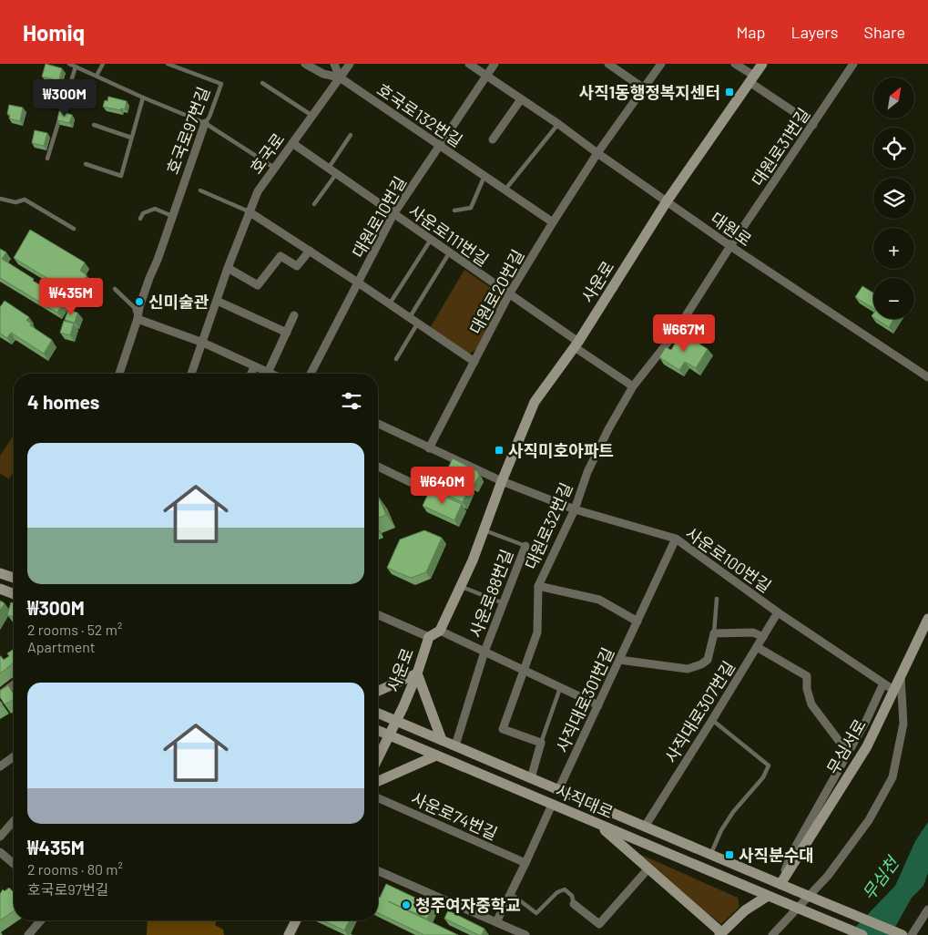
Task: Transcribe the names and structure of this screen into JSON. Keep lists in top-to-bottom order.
{
  "streets": {
    "street": [
      "호국로132번길",
      "호국로97번길",
      "대원로31번길",
      "호국로",
      "대원로10번길",
      "대원로",
      "사운로111번길",
      "사운로",
      "대원로20번길",
      "대원로32번길",
      "사운로100번길",
      "사운로88번길",
      "사직대로301번길",
      "사직대로307번길",
      "무심서로",
      "사직대로",
      "사운로74번길"
    ]
  },
  "crossings": [
    ["호국로132번길", "호국로"],
    ["호국로132번길", "대원로10번길"],
    ["호국로132번길", "대원로20번길"],
    ["대원로31번길", "대원로"],
    ["대원로31번길", "대원로32번길"],
    ["호국로", "사운로111번길"],
    ["대원로10번길", "대원로"],
    ["대원로10번길", "사운로111번길"],
    ["대원로", "사운로"],
    ["대원로", "대원로20번길"],
    ["대원로", "대원로32번길"],
    ["사운로111번길", "사운로"],
    ["사운로111번길", "대원로20번길"],
    ["사운로111번길", "대원로32번길"],
    ["사운로", "사운로100번길"],
    ["사운로", "사운로88번길"],
    ["사운로", "사직대로"],
    ["대원로20번길", "사운로100번길"],
    ["대원로32번길", "사운로100번길"],
    ["대원로32번길", "사운로88번길"],
    ["대원로32번길", "사직대로301번길"],
    ["사운로100번길", "사직대로301번길"],
    ["사운로100번길", "사직대로307번길"],
    ["사운로100번길", "무심서로"],
    ["사운로88번길", "사직대로301번길"],
    ["사직대로301번길", "사직대로"],
    ["사직대로307번길", "무심서로"],
    ["사직대로307번길", "사직대로"],
    ["무심서로", "사직대로"]
  ],
  "water": ["무심천"],
  "places": {
    "transit": ["사직1동행정복지센터", "사직미호아파트", "사직분수대"],
    "other": ["신미술관", "청주여자중학교"]
  },
  "north": "top right",
  "page": {
    "header": "Homiq",
    "nav": ["Map", "Layers", "Share"],
    "map_buttons": ["+", "−"],
    "price": [
      "₩300M",
      "₩435M",
      "₩667M",
      "₩640M"
    ],
    "heading": "4 homes",
    "list": [
      {
        "name": "₩300M",
        "note": "2 rooms · 52 m² · Apartment"
      },
      {
        "name": "₩435M",
        "note": "2 rooms · 80 m² · 호국로97번길"
      }
    ]
  }
}
